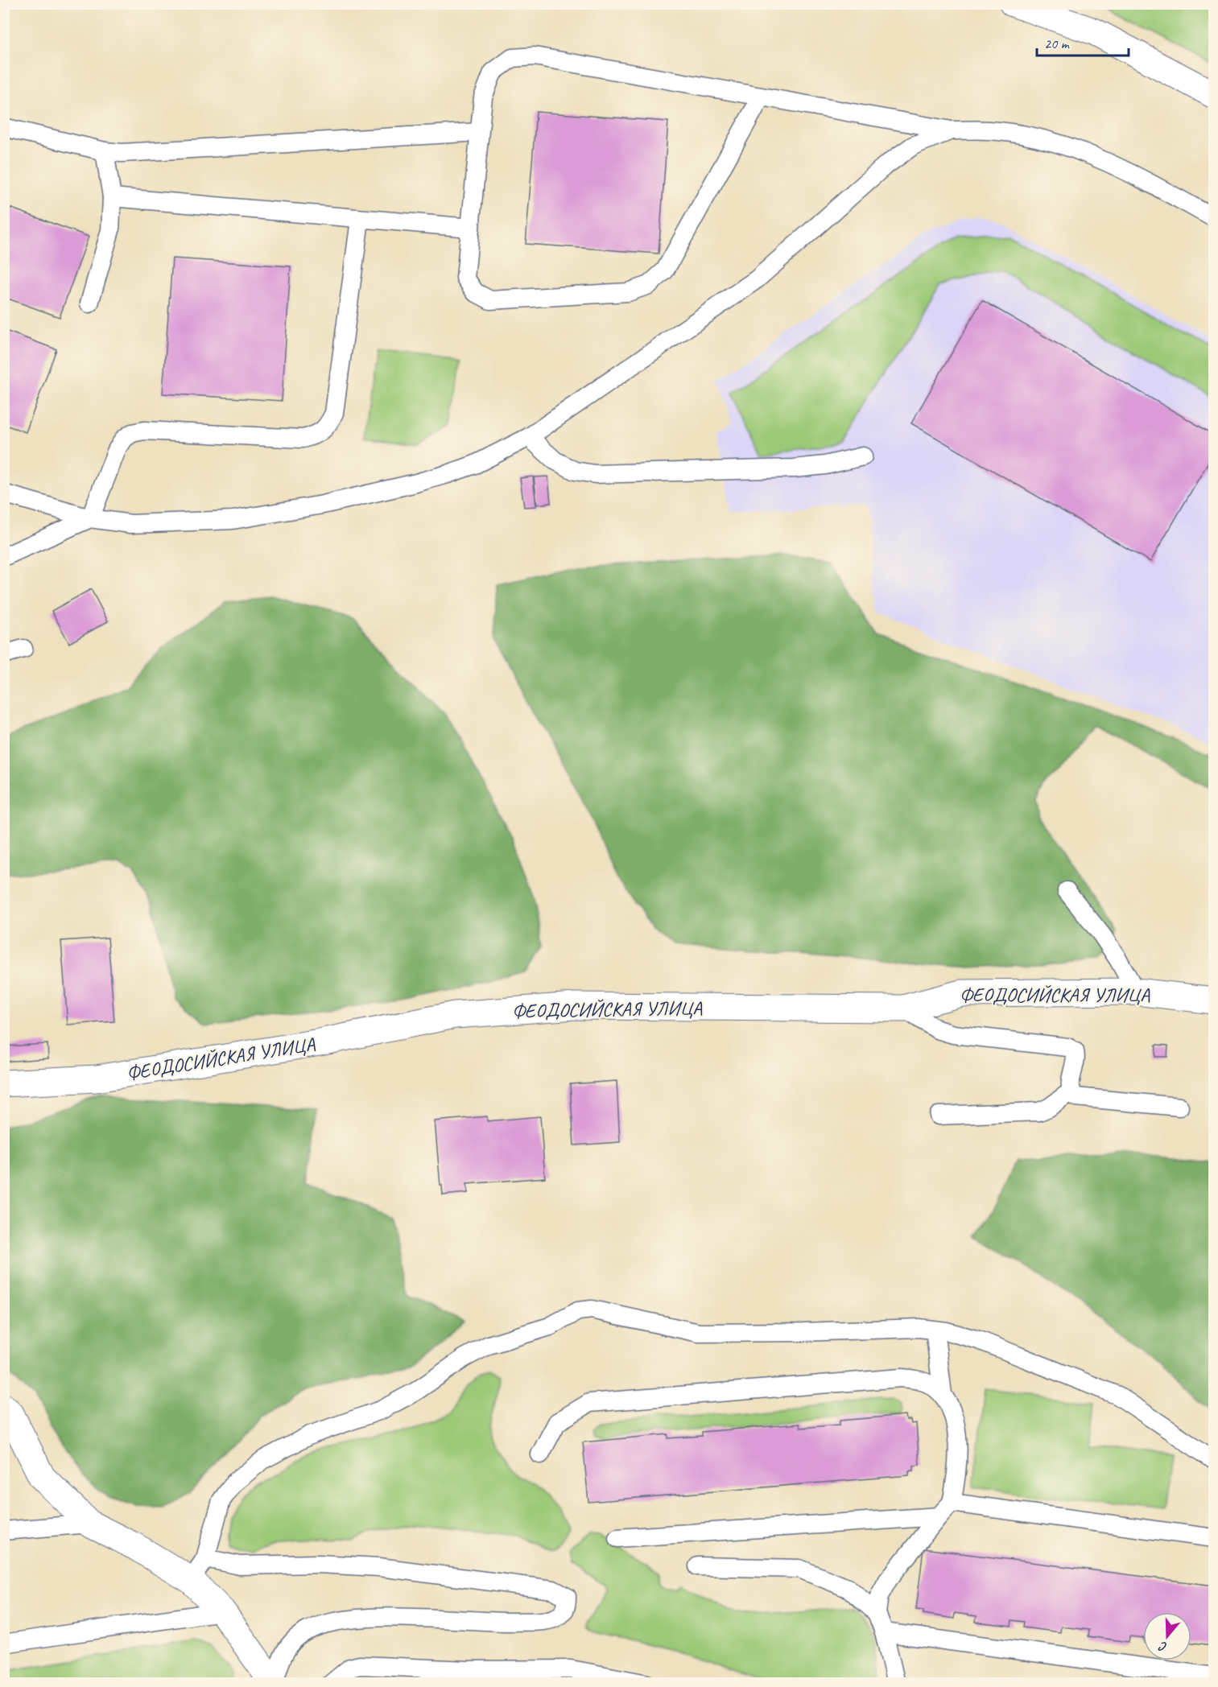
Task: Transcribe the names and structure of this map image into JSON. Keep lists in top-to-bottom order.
{
  "streets": {
    "street": ["ФЕОДОСИЙСКАЯ УЛИЦА"]
  },
  "scale_bar": "20 m",
  "north": "bottom"
}
